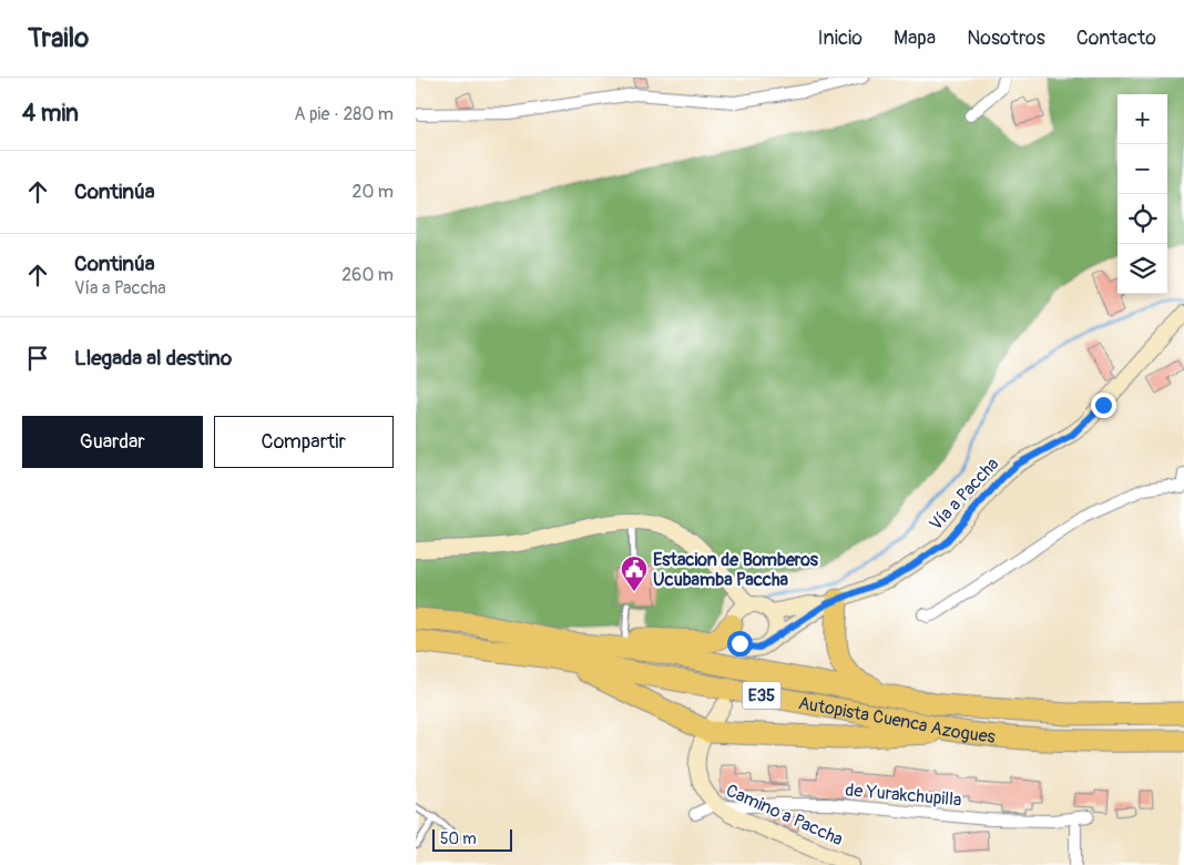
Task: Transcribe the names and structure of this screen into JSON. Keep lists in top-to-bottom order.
{
  "streets": {
    "highway": ["E35", "Autopista Cuenca Azogues"],
    "main road": ["Vía a Paccha", "Camino a Paccha"],
    "street": ["de Yurakchupilla"]
  },
  "crossings": [
    ["de Yurakchupilla", "Camino a Paccha"]
  ],
  "places": {
    "public building": ["Estacion de Bomberos Ucubamba Paccha"]
  },
  "scale_bar": "50 m",
  "page": {
    "header": "Trailo",
    "nav": [
      "Inicio",
      "Mapa",
      "Nosotros",
      "Contacto"
    ],
    "heading": ["4 min", "A pie · 280 m"],
    "map_buttons": ["+", "−"],
    "list": [
      ["Continúa", "20 m"],
      ["Continúa", "Vía a Paccha", "260 m"],
      "Llegada al destino"
    ],
    "buttons": ["Guardar", "Compartir"],
    "scale": "50 m"
  }
}
